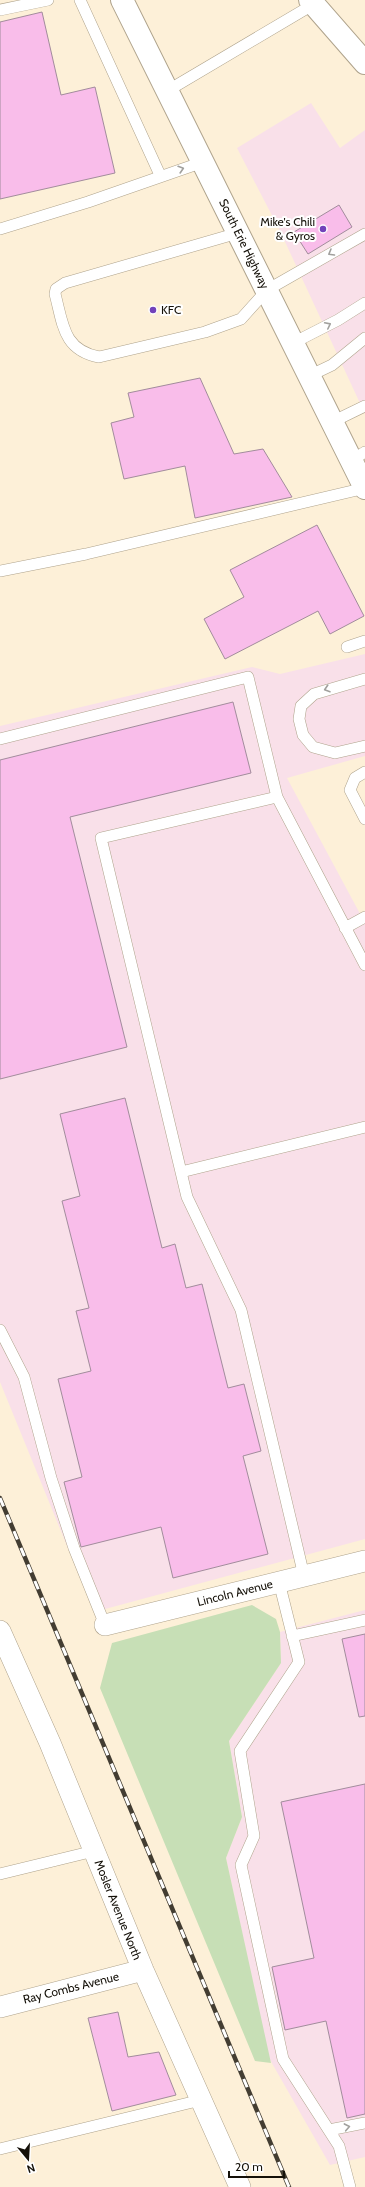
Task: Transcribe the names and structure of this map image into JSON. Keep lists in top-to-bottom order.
{
  "streets": {
    "main road": ["South Erie Highway"],
    "street": ["Lincoln Avenue", "Mosler Avenue North", "Ray Combs Avenue"]
  },
  "crossings": [
    ["Mosler Avenue North", "Ray Combs Avenue"]
  ],
  "places": ["Mike's Chili & Gyros", "KFC"],
  "scale_bar": "20 m",
  "north": "bottom"
}
